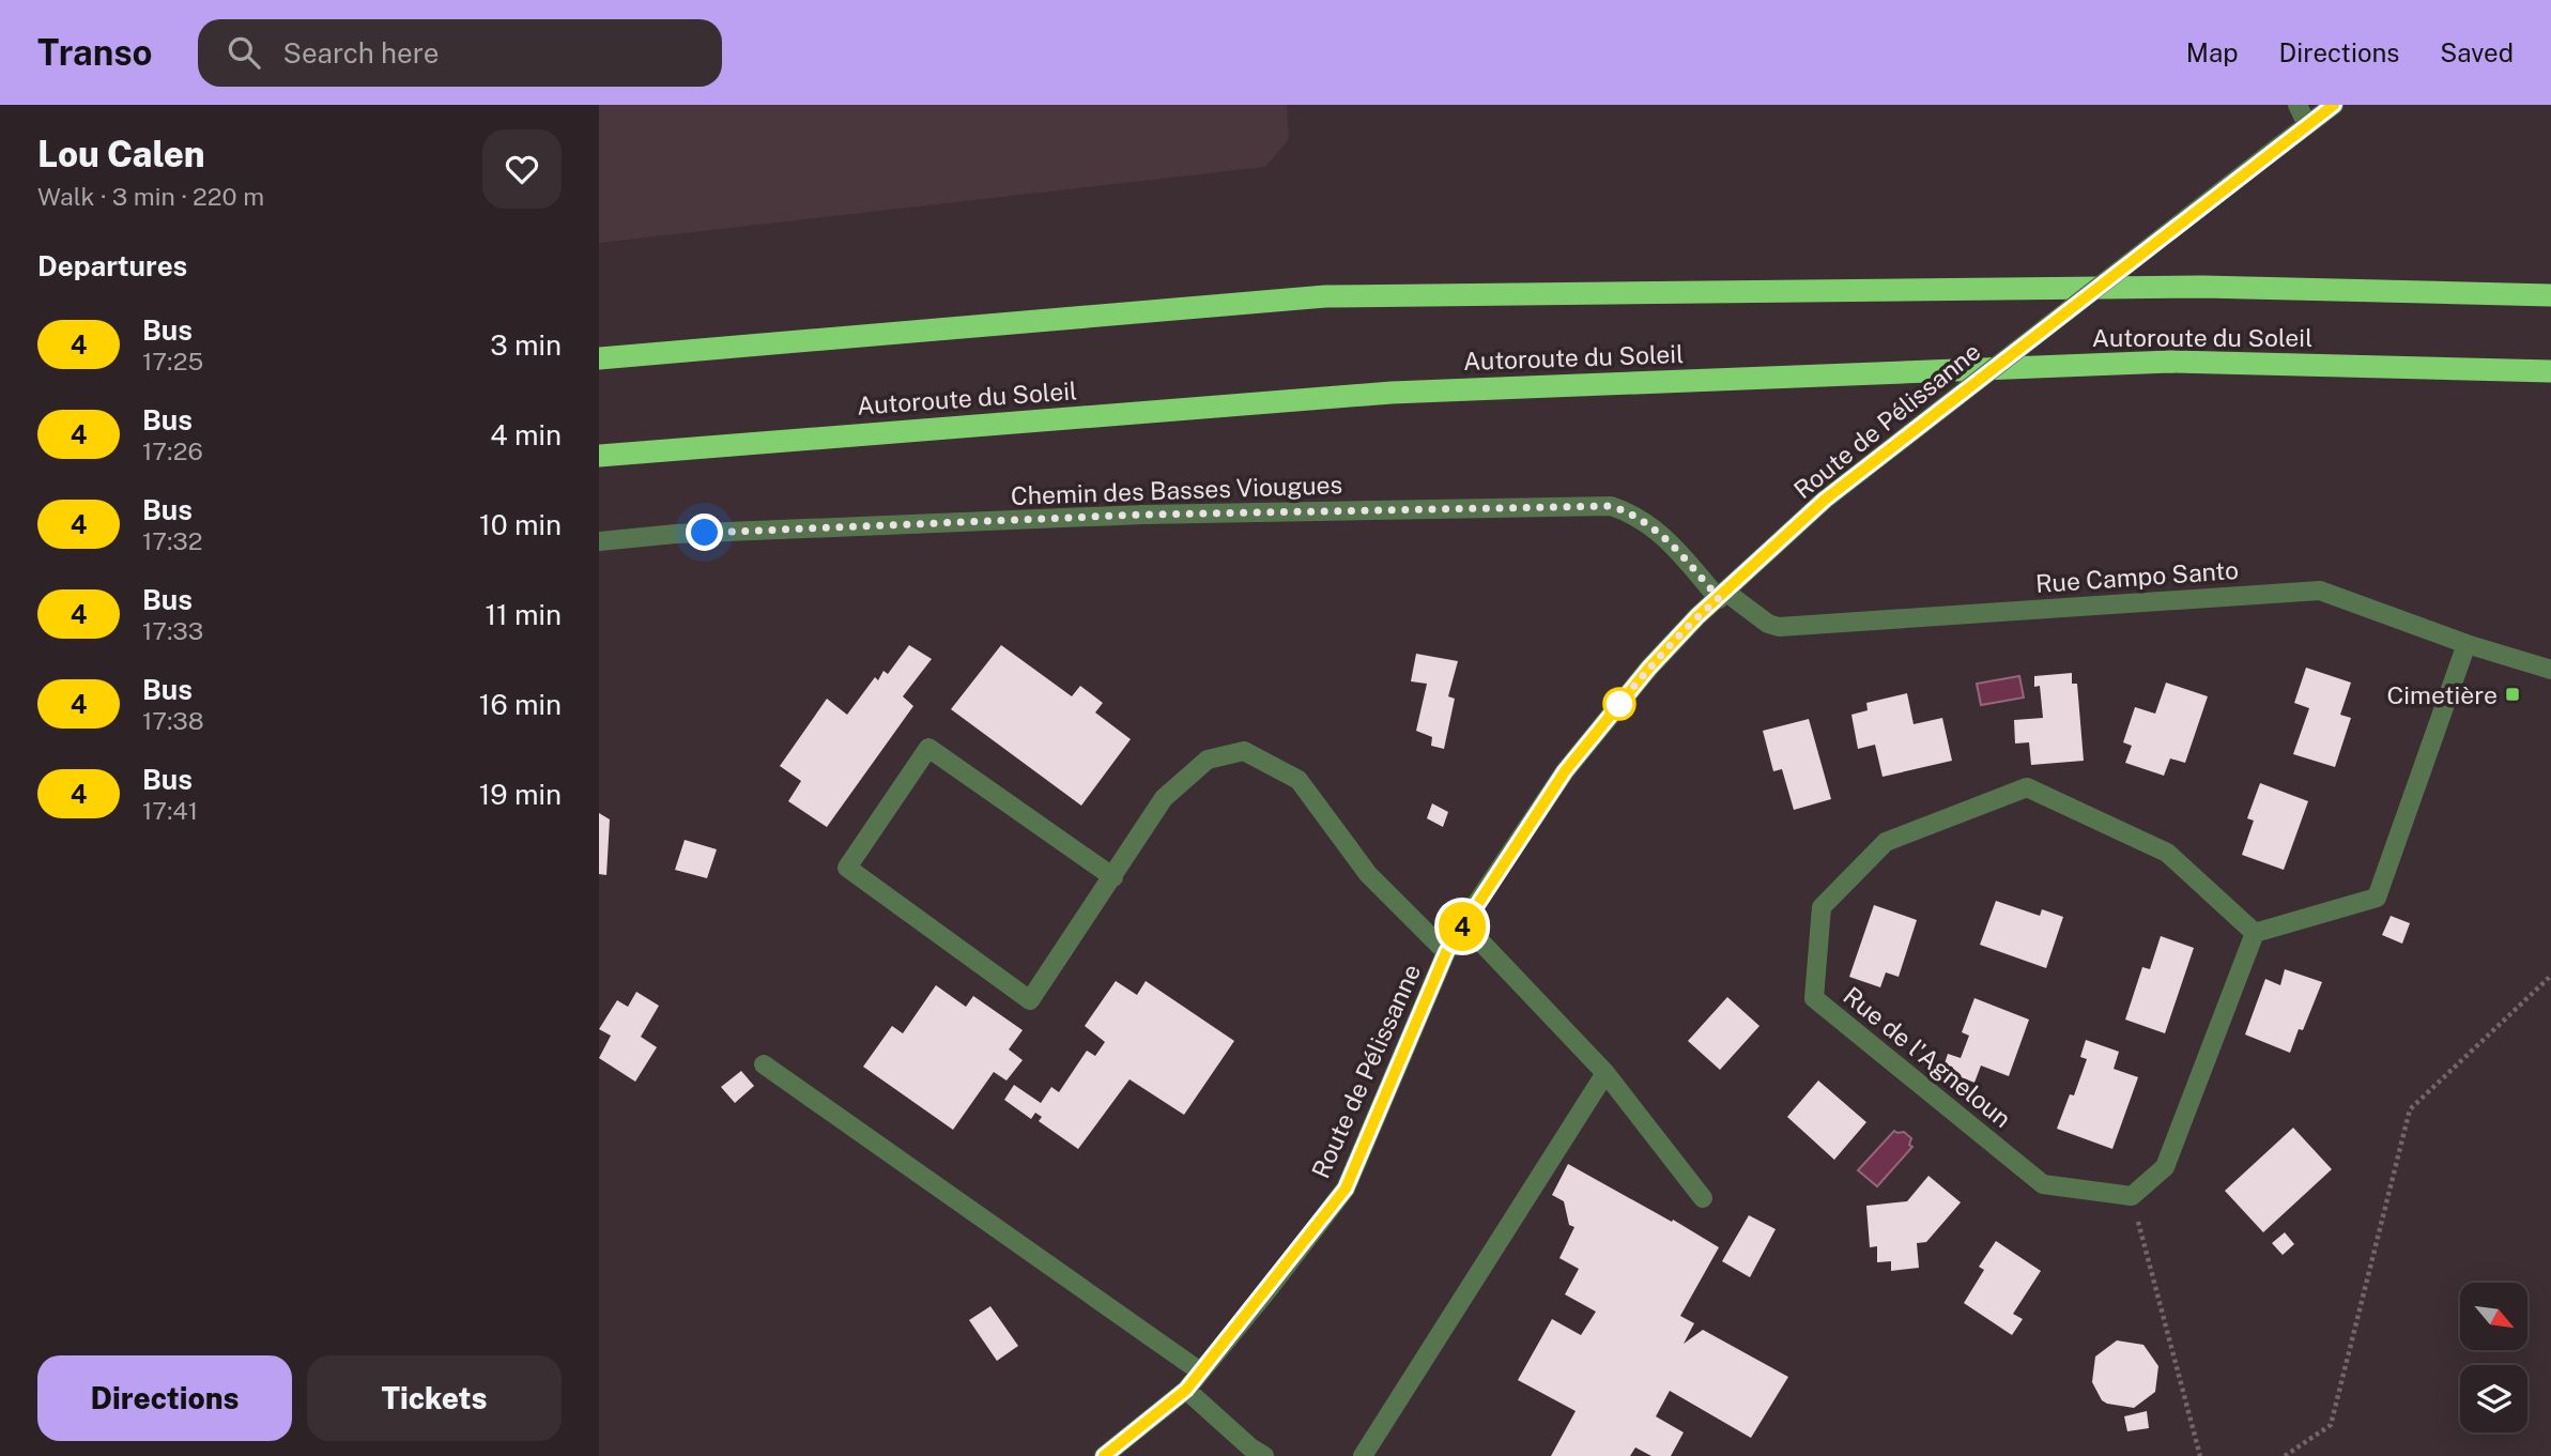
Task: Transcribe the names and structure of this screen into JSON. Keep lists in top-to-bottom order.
{
  "streets": {
    "highway": ["Autoroute du Soleil"],
    "street": [
      "Route de Pélissanne",
      "Chemin des Basses Viougues",
      "Rue Campo Santo",
      "Rue de l'Agneloun"
    ]
  },
  "crossings": [
    ["Route de Pélissanne", "Chemin des Basses Viougues"],
    ["Route de Pélissanne", "Rue Campo Santo"],
    ["Chemin des Basses Viougues", "Rue Campo Santo"]
  ],
  "places": {
    "transit": ["Cimetière"]
  },
  "lines": ["bus line 4"],
  "north": "bottom right",
  "page": {
    "header": "Transo",
    "search": "Search here",
    "nav": ["Map", "Directions", "Saved"],
    "heading": [
      ["Lou Calen", "Walk · 3 min · 220 m"],
      "Departures"
    ],
    "on_map": "4",
    "list": [
      {
        "mark": "4",
        "name": "Bus",
        "note": "17:25",
        "value": "3 min"
      },
      {
        "mark": "4",
        "name": "Bus",
        "note": "17:26",
        "value": "4 min"
      },
      {
        "mark": "4",
        "name": "Bus",
        "note": "17:32",
        "value": "10 min"
      },
      {
        "mark": "4",
        "name": "Bus",
        "note": "17:33",
        "value": "11 min"
      },
      {
        "mark": "4",
        "name": "Bus",
        "note": "17:38",
        "value": "16 min"
      },
      {
        "mark": "4",
        "name": "Bus",
        "note": "17:41",
        "value": "19 min"
      }
    ],
    "buttons": ["Directions", "Tickets"]
  }
}
